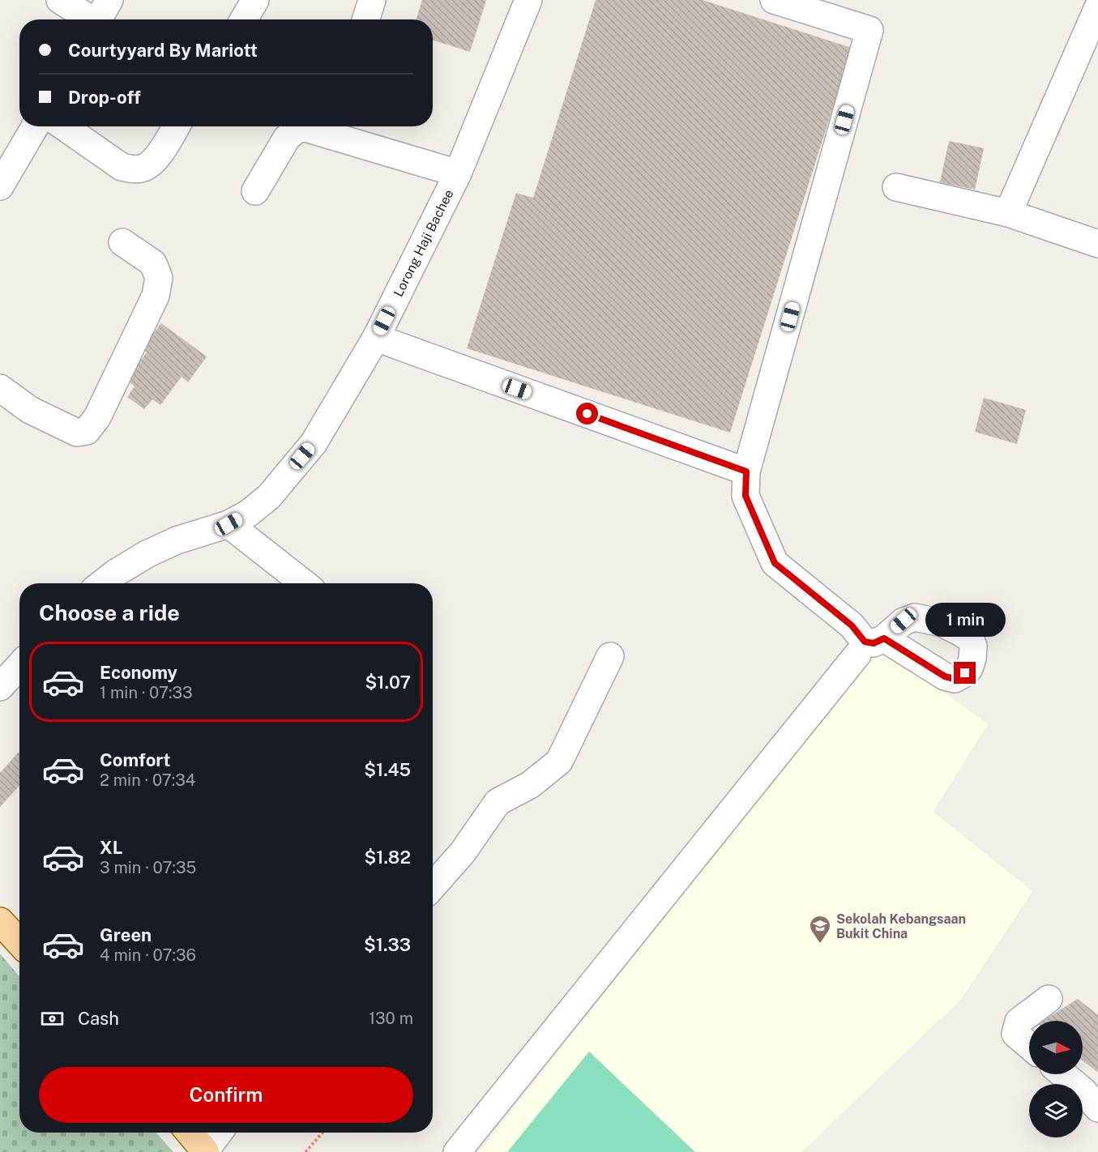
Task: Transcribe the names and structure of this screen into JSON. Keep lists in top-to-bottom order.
{
  "streets": {
    "street": ["Lorong Haji Bachee"]
  },
  "places": {
    "school or university": ["Sekolah Kebangsaan Bukit China"]
  },
  "north": "right",
  "page": {
    "banner": ["Courtyyard By Mariott", "Drop-off"],
    "heading": "Choose a ride",
    "bubble": "1 min",
    "list": [
      {
        "name": "Economy",
        "note": "1 min · 07:33",
        "value": "$1.07"
      },
      {
        "name": "Comfort",
        "note": "2 min · 07:34",
        "value": "$1.45"
      },
      {
        "name": "XL",
        "note": "3 min · 07:35",
        "value": "$1.82"
      },
      {
        "name": "Green",
        "note": "4 min · 07:36",
        "value": "$1.33"
      }
    ],
    "pay": ["Cash", "130 m"],
    "buttons": "Confirm"
  }
}
